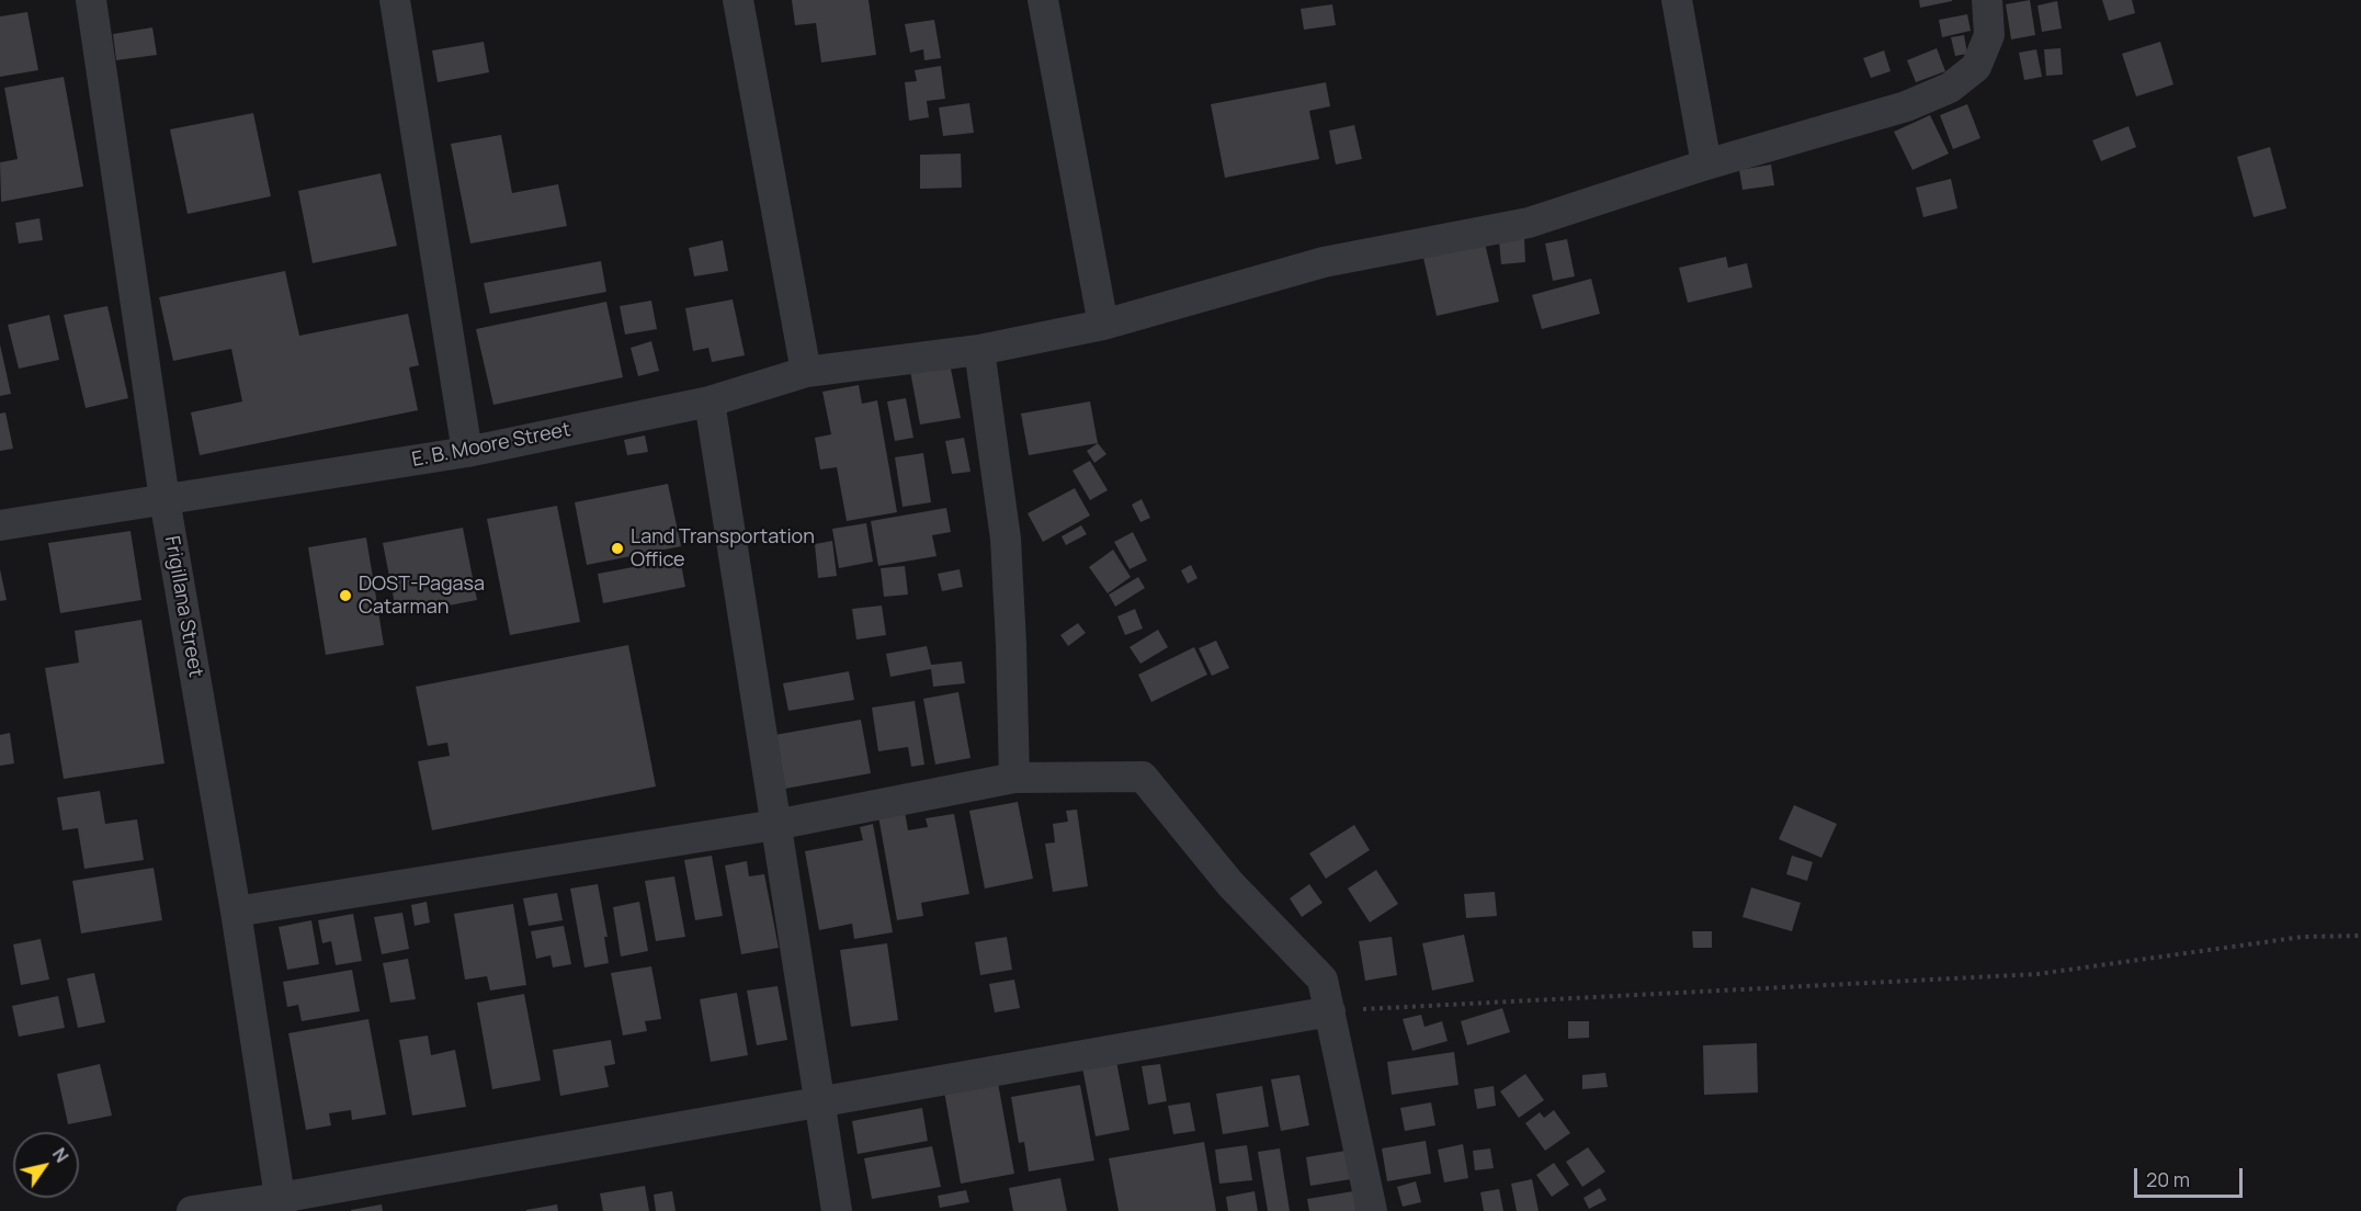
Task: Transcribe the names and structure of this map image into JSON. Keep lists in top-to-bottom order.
{
  "streets": {
    "street": ["E. B. Moore Street", "Frigillana Street"]
  },
  "crossings": [
    ["E. B. Moore Street", "Frigillana Street"]
  ],
  "places": ["Land Transportation Office", "DOST-Pagasa Catarman"],
  "scale_bar": "20 m",
  "north": "top right"
}
